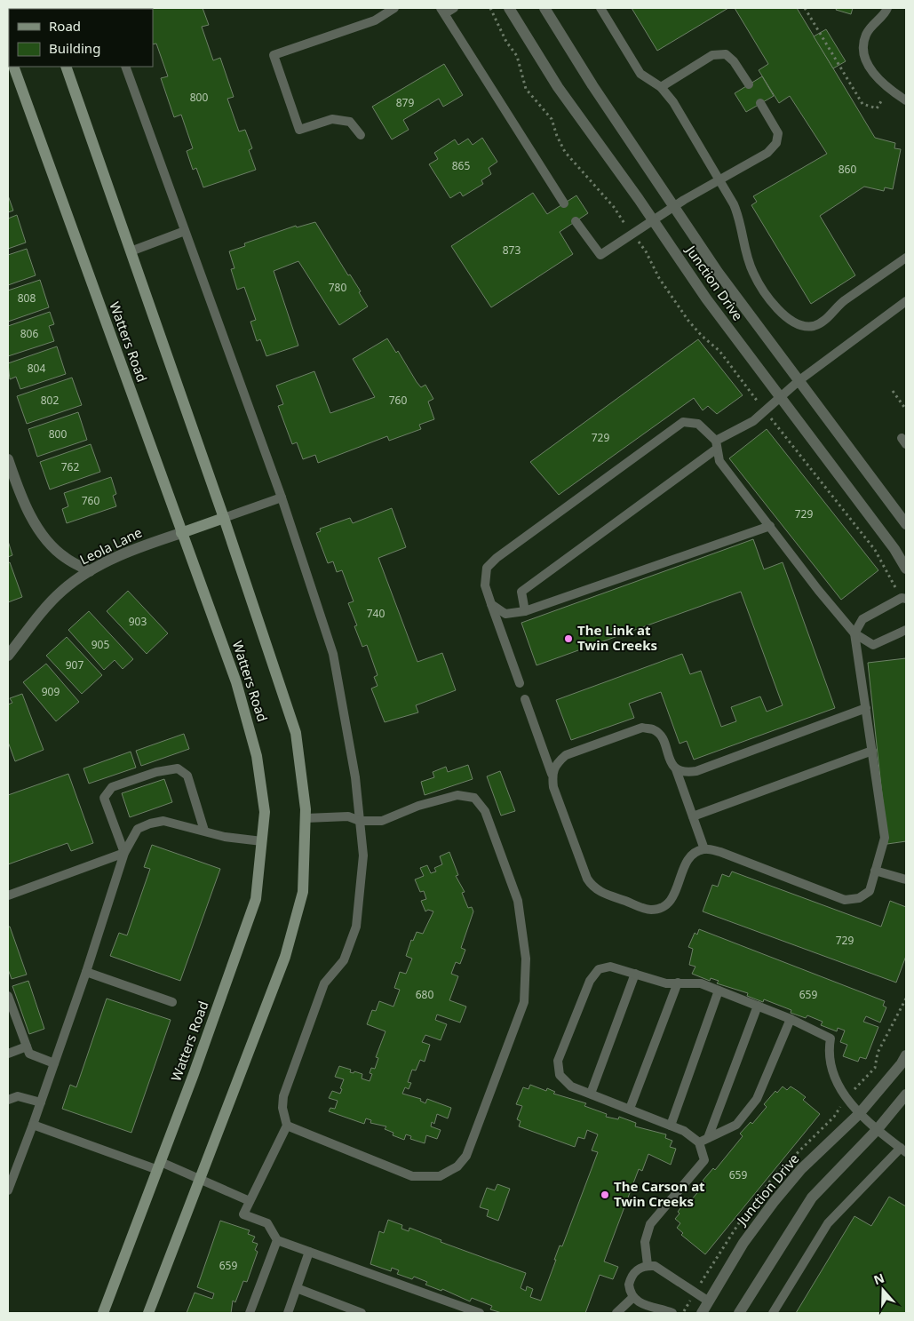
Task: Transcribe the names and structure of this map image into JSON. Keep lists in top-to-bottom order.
{
  "streets": {
    "main road": ["Watters Road"],
    "street": ["Junction Drive", "Leola Lane"]
  },
  "crossings": [
    ["Watters Road", "Leola Lane"]
  ],
  "places": ["The Link at Twin Creeks", "The Carson at Twin Creeks"],
  "house_numbers": [
    "800",
    "879",
    "865",
    "860",
    "873",
    "780",
    "808",
    "806",
    "804",
    "802",
    "760",
    "800",
    "729",
    "762",
    "760",
    "729",
    "740",
    "903",
    "905",
    "907",
    "909",
    "729",
    "680",
    "659",
    "659",
    "659"
  ],
  "legend": ["Road", "Building"],
  "north": "top"
}
